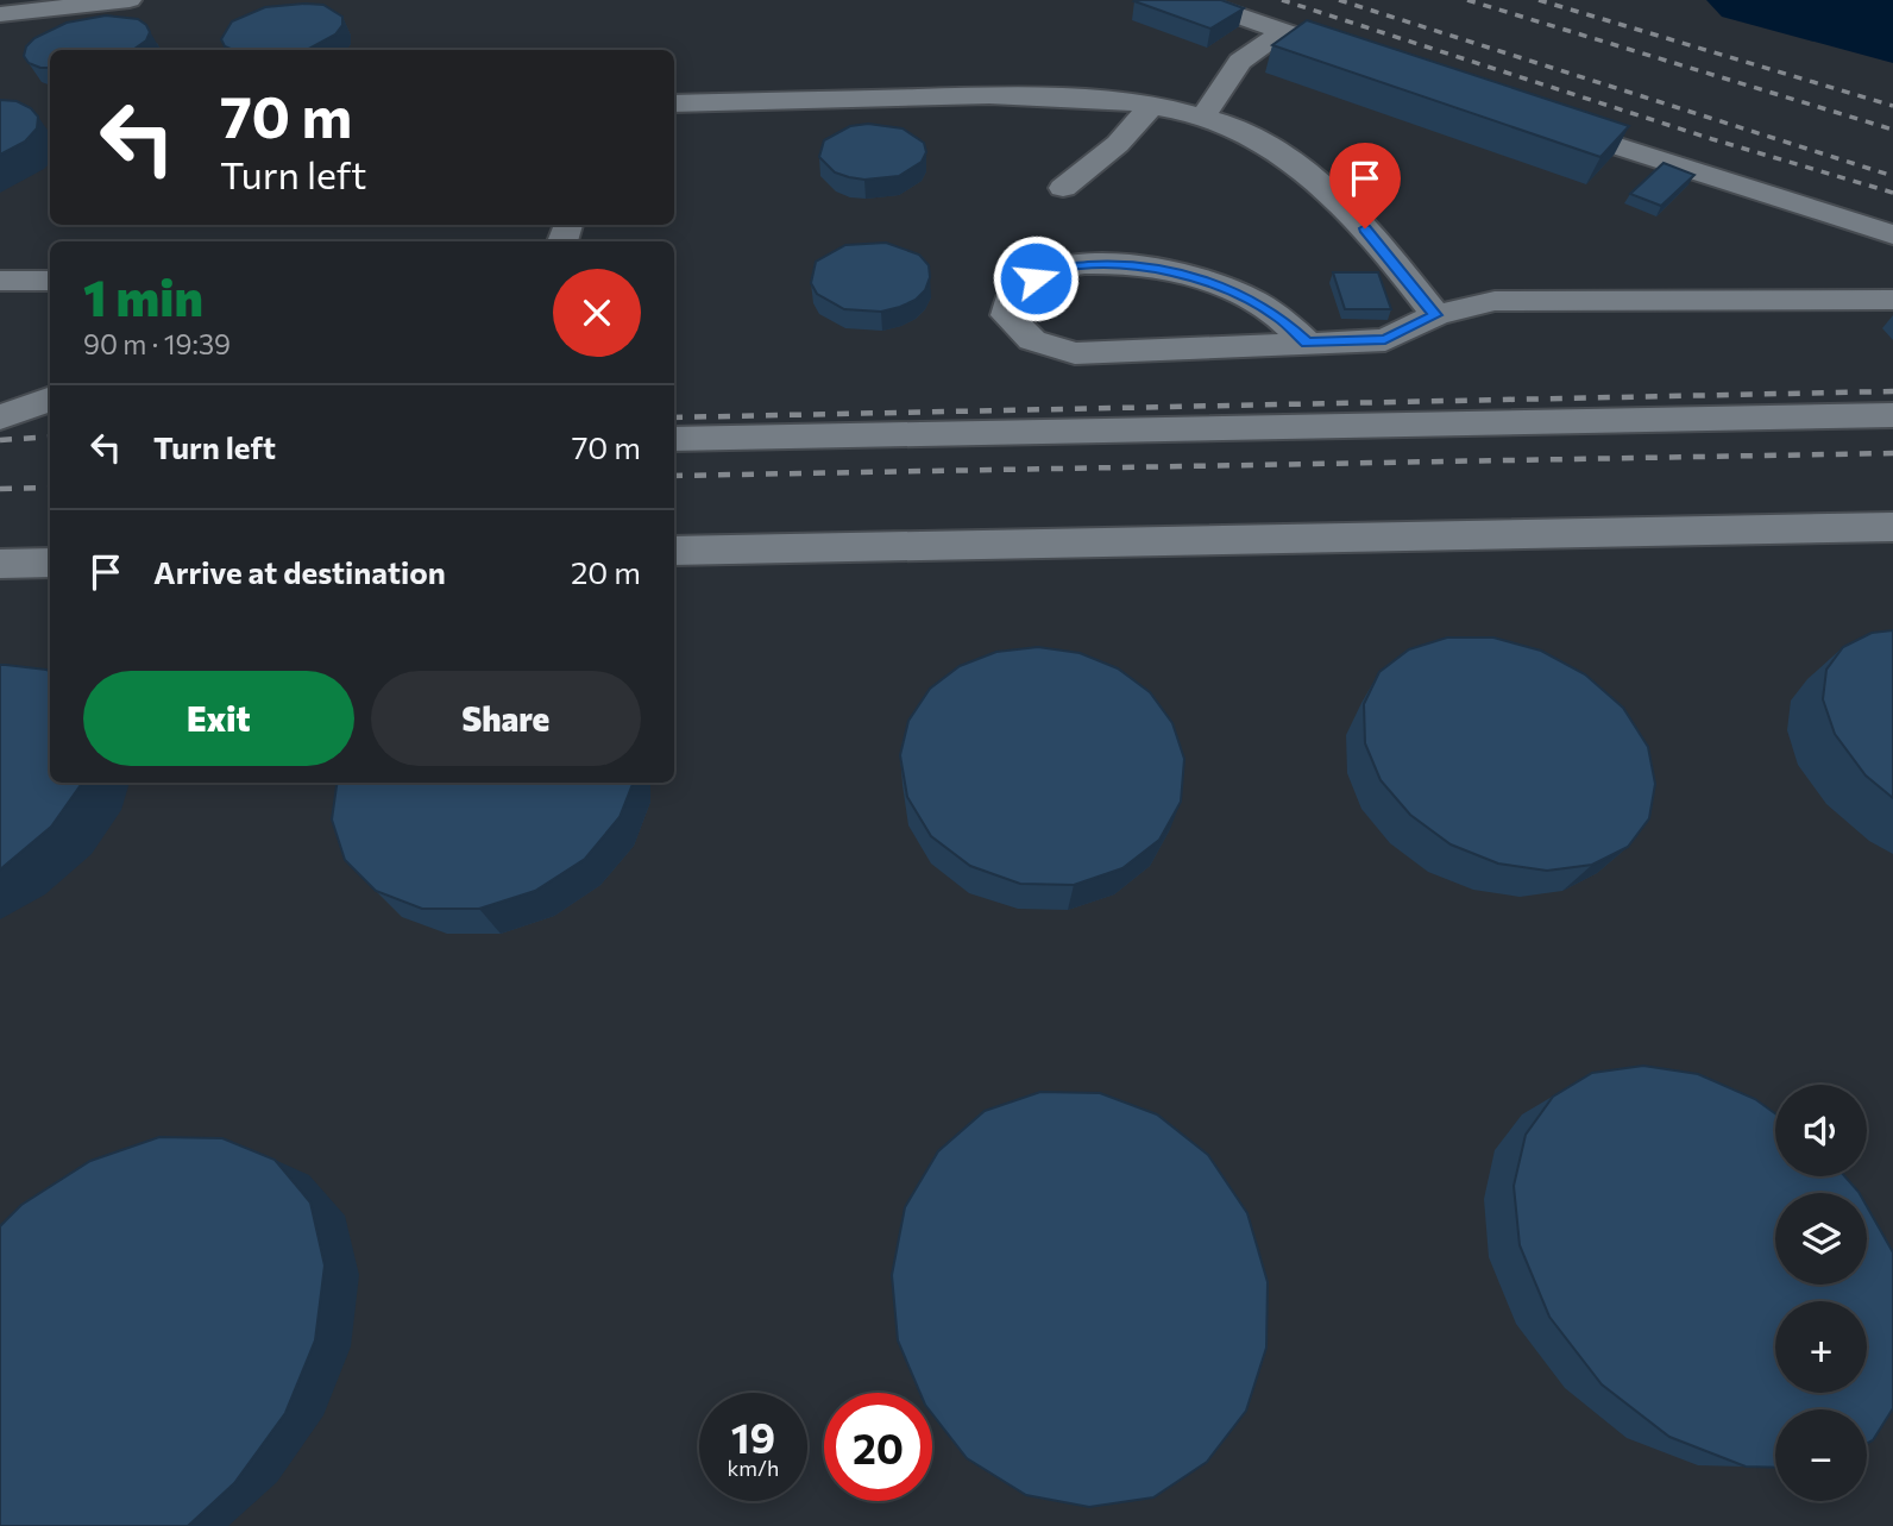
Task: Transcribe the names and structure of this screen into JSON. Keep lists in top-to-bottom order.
{
  "page": {
    "turn": ["70 m", "Turn left"],
    "heading": ["1 min", "90 m · 19:39"],
    "list": [
      {
        "name": "Turn left",
        "value": "70 m"
      },
      {
        "name": "Arrive at destination",
        "value": "20 m"
      }
    ],
    "buttons": ["Exit", "Share"],
    "map_buttons": ["+", "−"],
    "speed": "19 km/h",
    "limit": "20"
  }
}
